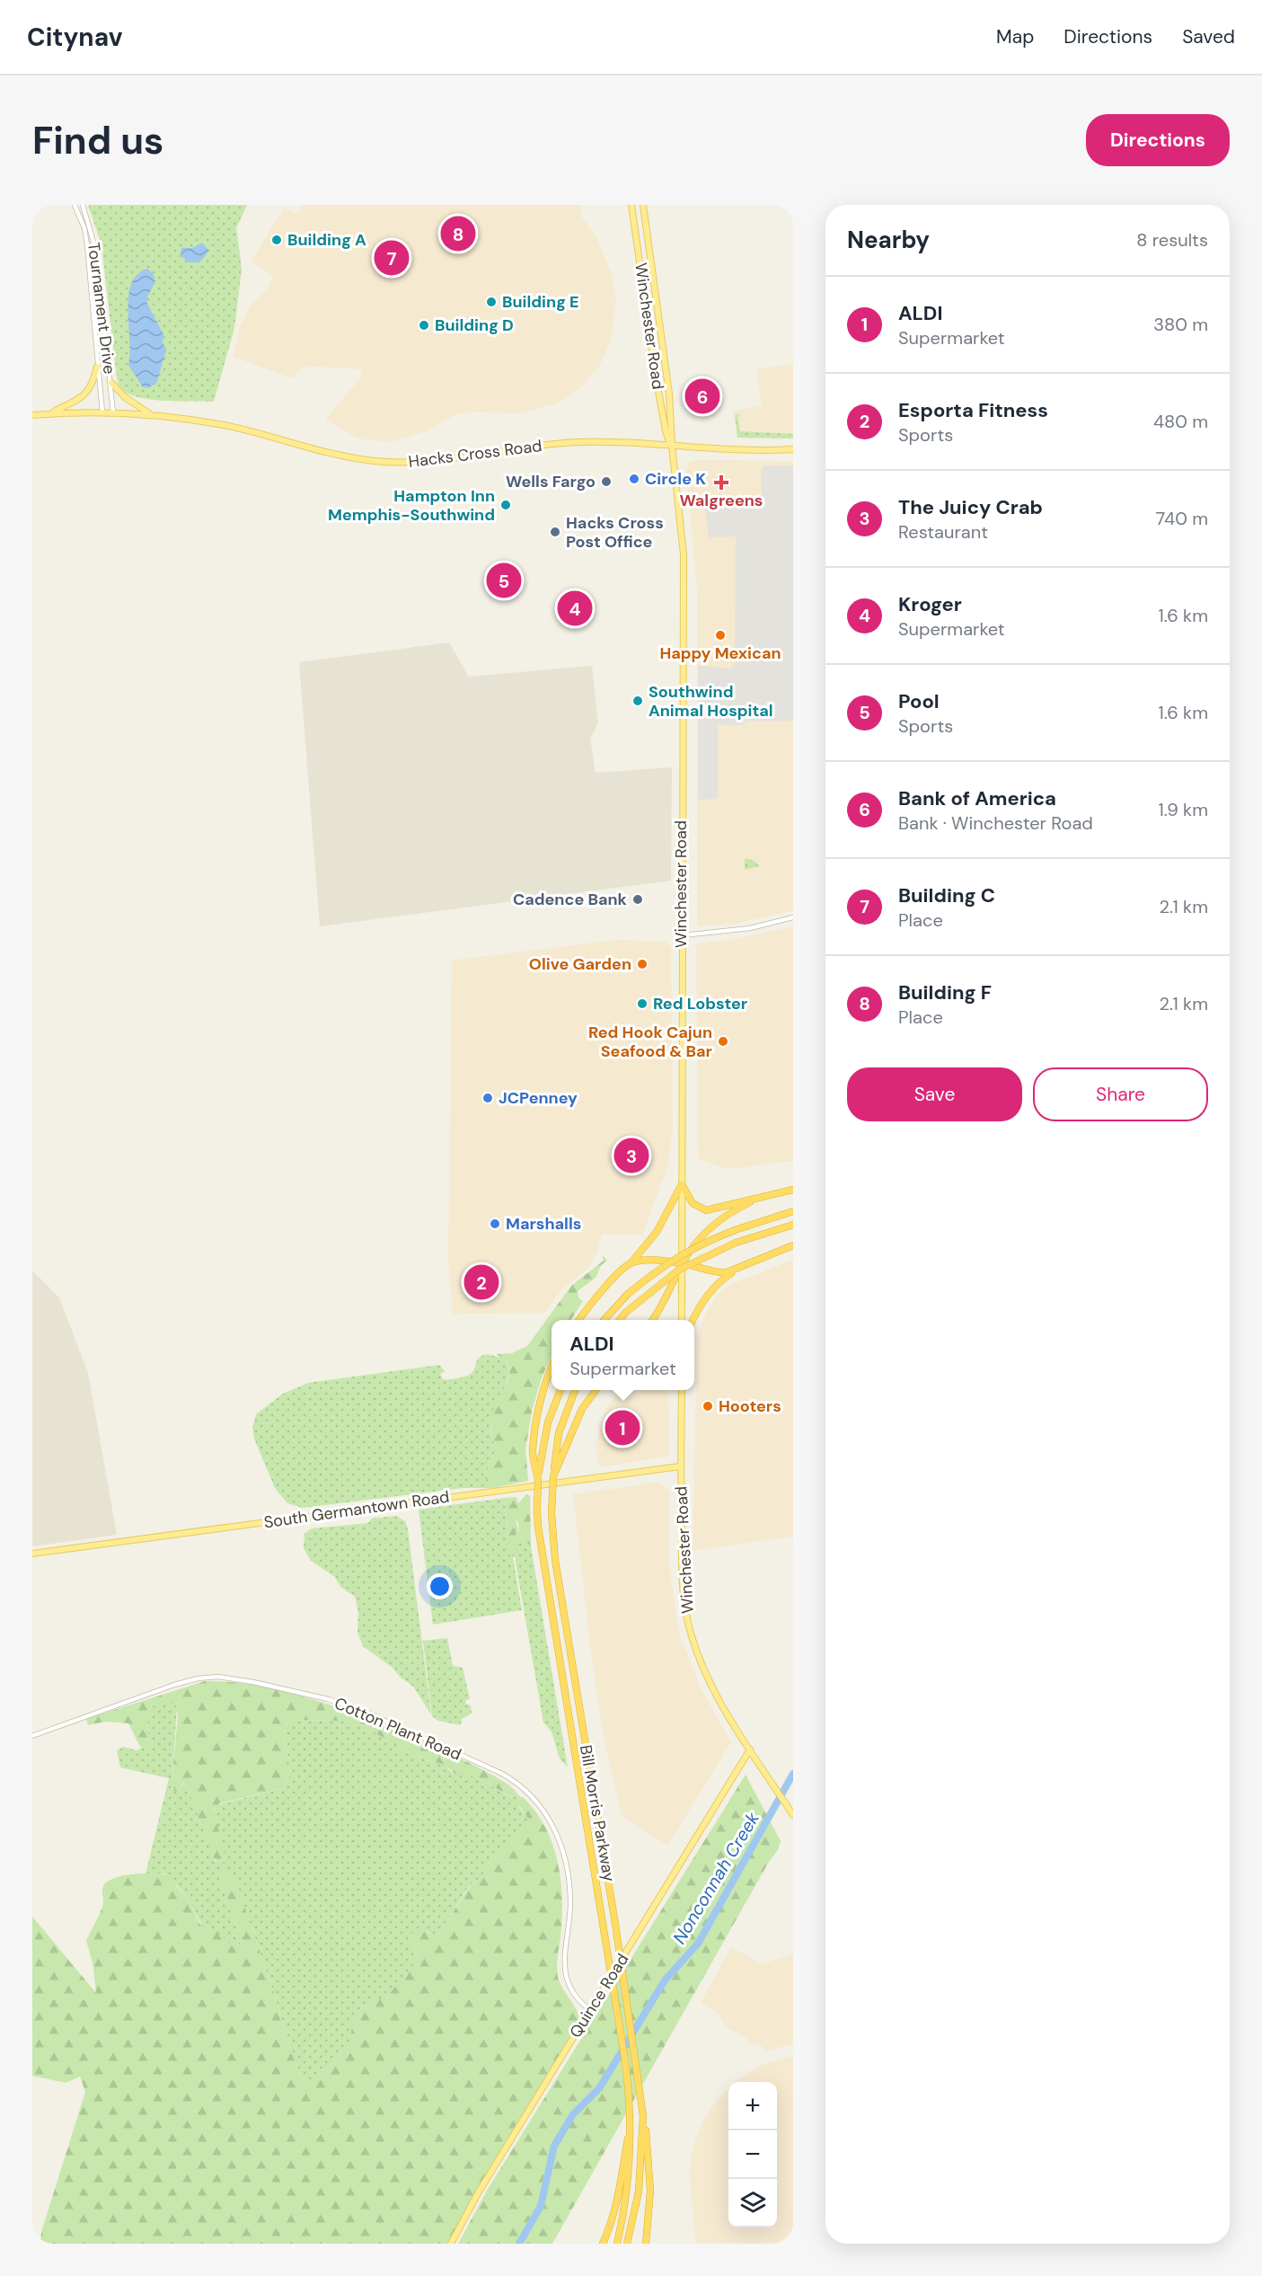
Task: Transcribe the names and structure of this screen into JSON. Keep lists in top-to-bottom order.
{
  "streets": {
    "highway": ["Bill Morris Parkway"],
    "main road": [
      "Winchester Road",
      "Hacks Cross Road",
      "South Germantown Road",
      "Quince Road"
    ],
    "street": ["Tournament Drive", "Cotton Plant Road"]
  },
  "crossings": [
    ["Tournament Drive", "Hacks Cross Road"],
    ["Winchester Road", "Hacks Cross Road"],
    ["Winchester Road", "South Germantown Road"],
    ["Winchester Road", "Quince Road"],
    ["Cotton Plant Road", "Quince Road"]
  ],
  "water": ["Nonconnah Creek"],
  "places": {
    "other": [
      "Building A",
      "Building E",
      "Building D",
      "Circle K",
      "Wells Fargo",
      "Hampton Inn Memphis-Southwind",
      "Hacks Cross Post Office",
      "Happy Mexican",
      "Southwind Animal Hospital",
      "Cadence Bank",
      "Olive Garden",
      "Red Lobster",
      "Red Hook Cajun Seafood & Bar",
      "JCPenney",
      "Marshalls",
      "Hooters"
    ],
    "health": ["Walgreens"]
  },
  "page": {
    "header": "Citynav",
    "nav": ["Map", "Directions", "Saved"],
    "buttons": [
      "Directions",
      ["Save", "Share"]
    ],
    "title": "Find us",
    "heading": ["Nearby", "8 results"],
    "pins": [
      "8",
      "7",
      "6",
      "5",
      "4",
      "3",
      "2",
      "1"
    ],
    "list": [
      {
        "mark": "1",
        "name": "ALDI",
        "note": "Supermarket",
        "value": "380 m"
      },
      {
        "mark": "2",
        "name": "Esporta Fitness",
        "note": "Sports",
        "value": "480 m"
      },
      {
        "mark": "3",
        "name": "The Juicy Crab",
        "note": "Restaurant",
        "value": "740 m"
      },
      {
        "mark": "4",
        "name": "Kroger",
        "note": "Supermarket",
        "value": "1.6 km"
      },
      {
        "mark": "5",
        "name": "Pool",
        "note": "Sports",
        "value": "1.6 km"
      },
      {
        "mark": "6",
        "name": "Bank of America",
        "note": "Bank · Winchester Road",
        "value": "1.9 km"
      },
      {
        "mark": "7",
        "name": "Building C",
        "note": "Place",
        "value": "2.1 km"
      },
      {
        "mark": "8",
        "name": "Building F",
        "note": "Place",
        "value": "2.1 km"
      }
    ],
    "popup": ["ALDI", "Supermarket"],
    "map_buttons": ["+", "−"]
  }
}
